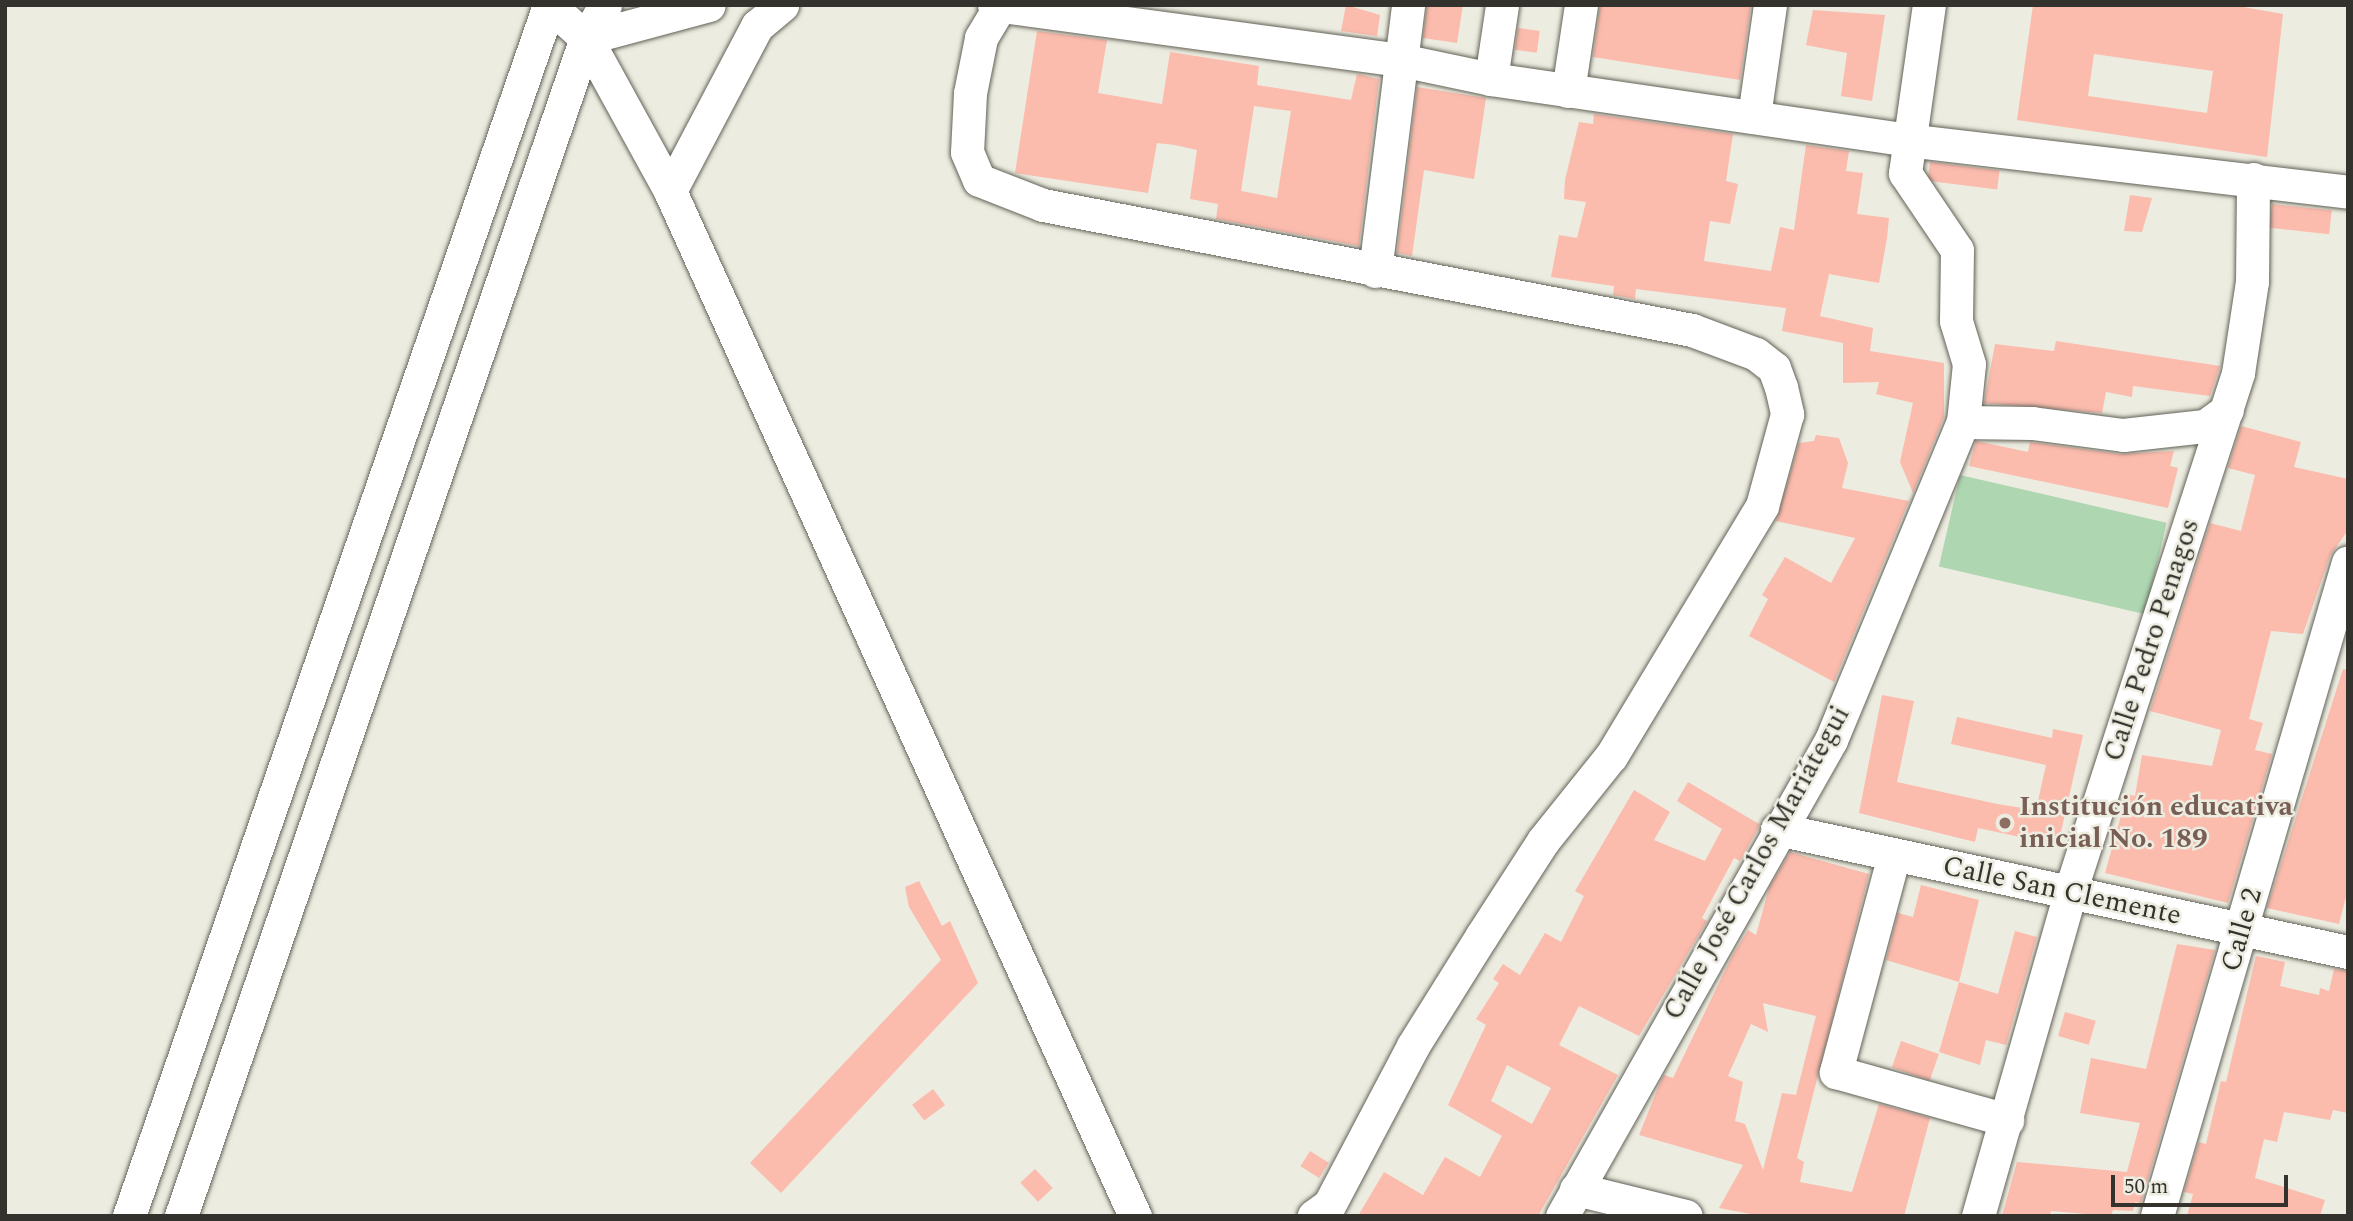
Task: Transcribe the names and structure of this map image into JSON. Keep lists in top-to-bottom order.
{
  "streets": {
    "street": [
      "Calle Pedro Penagos",
      "Calle José Carlos Mariátegui",
      "Calle San Clemente",
      "Calle 2"
    ]
  },
  "crossings": [
    ["Calle Pedro Penagos", "Calle San Clemente"],
    ["Calle José Carlos Mariátegui", "Calle San Clemente"],
    ["Calle San Clemente", "Calle 2"]
  ],
  "places": ["Institución educativa inicial No. 189"],
  "scale_bar": "50 m"
}
